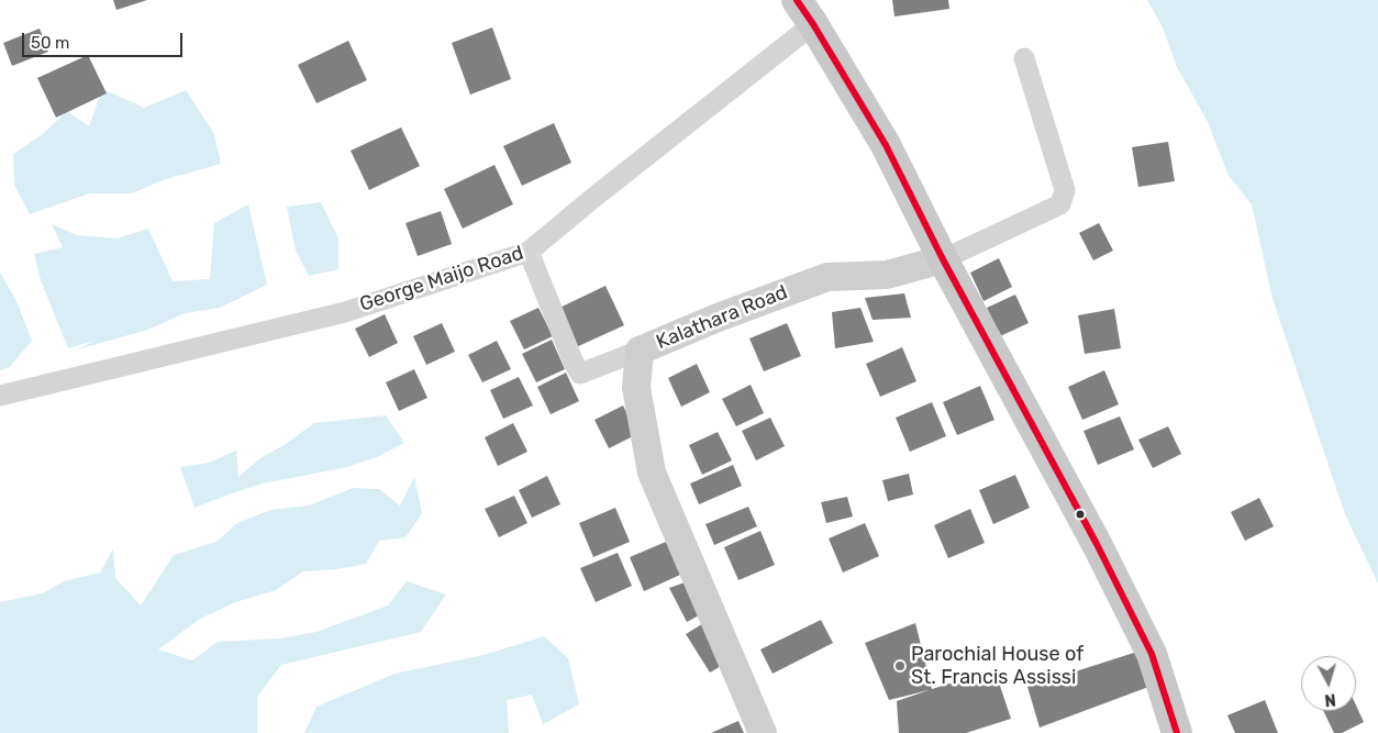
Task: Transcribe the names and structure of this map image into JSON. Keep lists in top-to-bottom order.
{
  "streets": {
    "street": ["George Maijo Road", "Kalathara Road"]
  },
  "places": ["Parochial House of St. Francis Assissi"],
  "scale_bar": "50 m",
  "north": "bottom"
}
